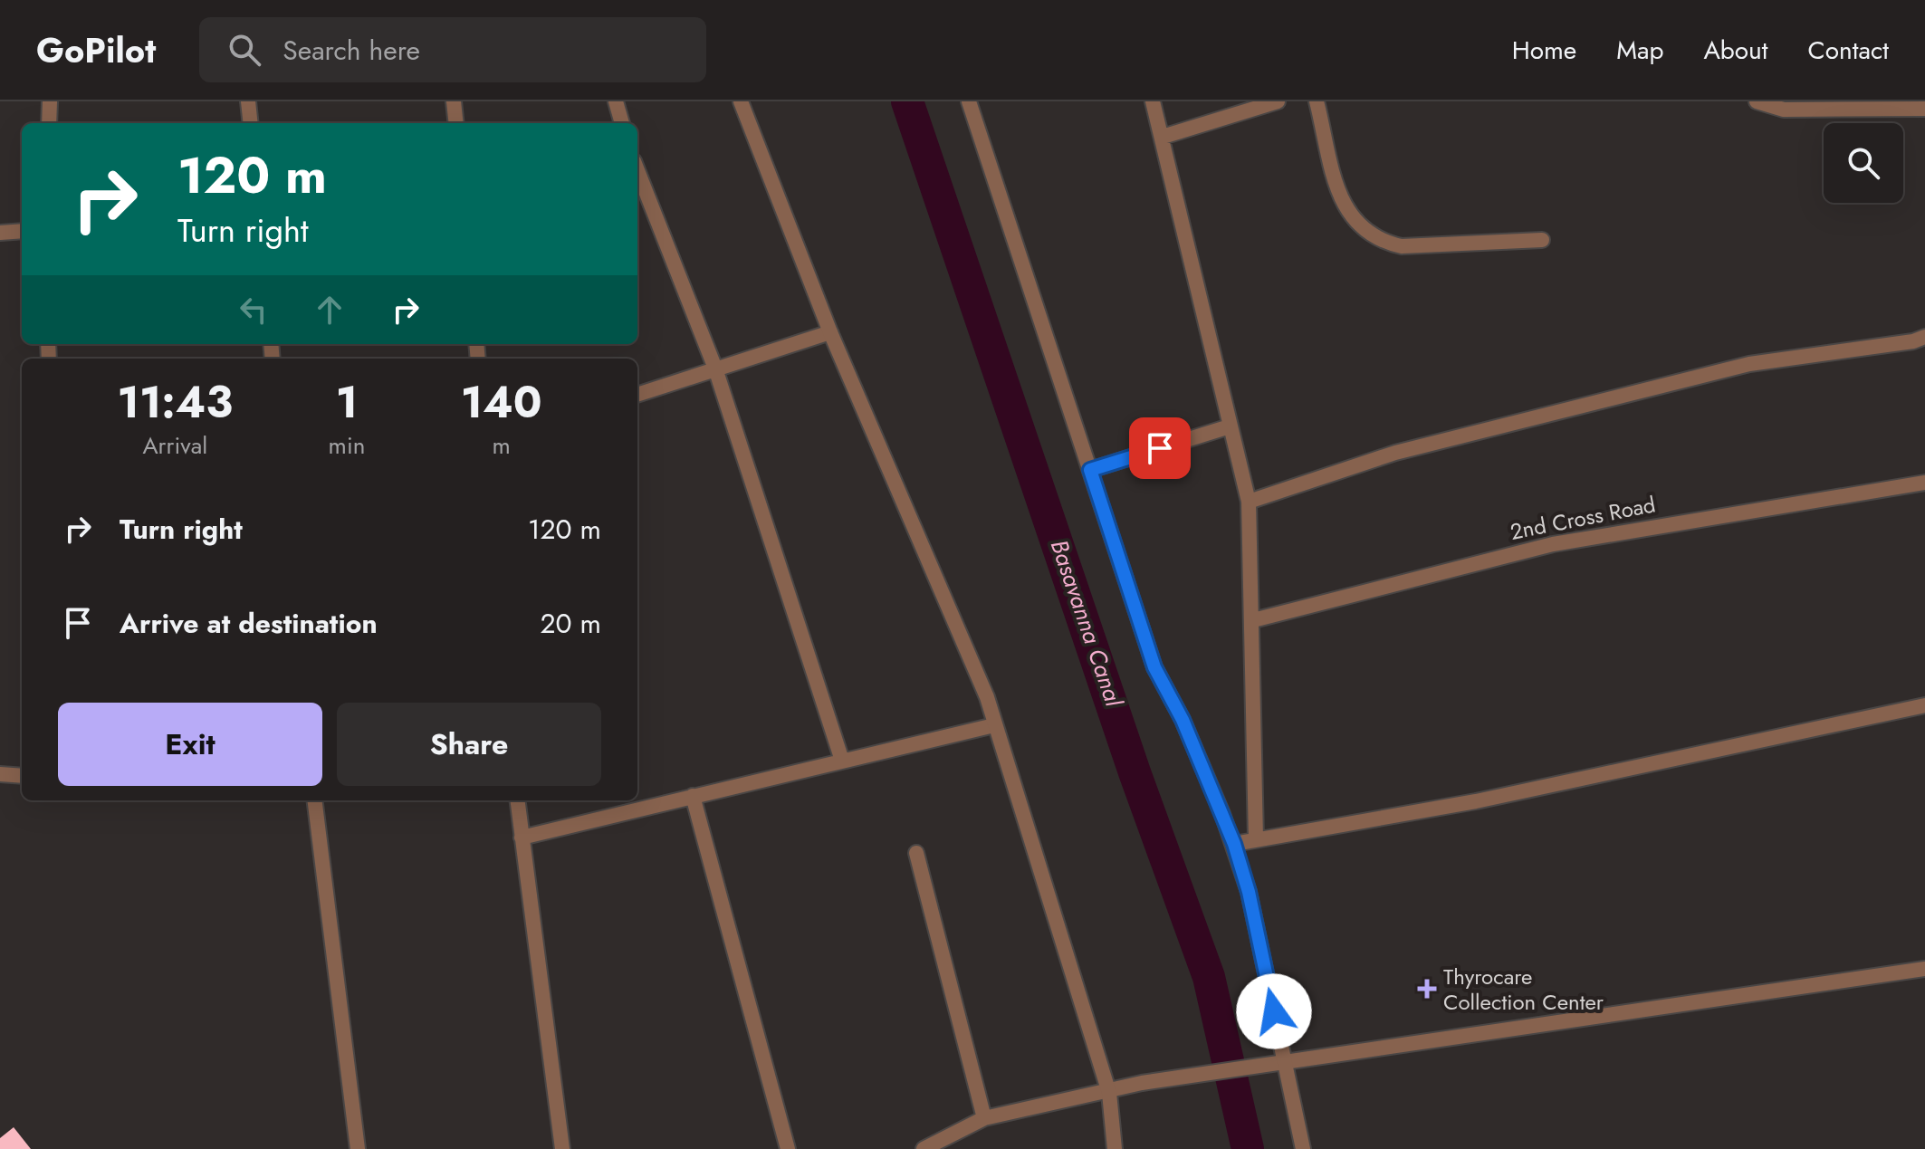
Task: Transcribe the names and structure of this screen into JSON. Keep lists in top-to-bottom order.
{
  "streets": {
    "street": ["2nd Cross Road"]
  },
  "water": ["Basavanna Canal"],
  "places": {
    "health": ["Thyrocare Collection Center"]
  },
  "page": {
    "header": "GoPilot",
    "search": "Search here",
    "nav": [
      "Home",
      "Map",
      "About",
      "Contact"
    ],
    "turn": ["120 m", "Turn right"],
    "eta": [
      "11:43",
      "Arrival",
      "1",
      "min",
      "140",
      "m"
    ],
    "list": [
      {
        "name": "Turn right",
        "value": "120 m"
      },
      {
        "name": "Arrive at destination",
        "value": "20 m"
      }
    ],
    "buttons": ["Exit", "Share"]
  }
}
